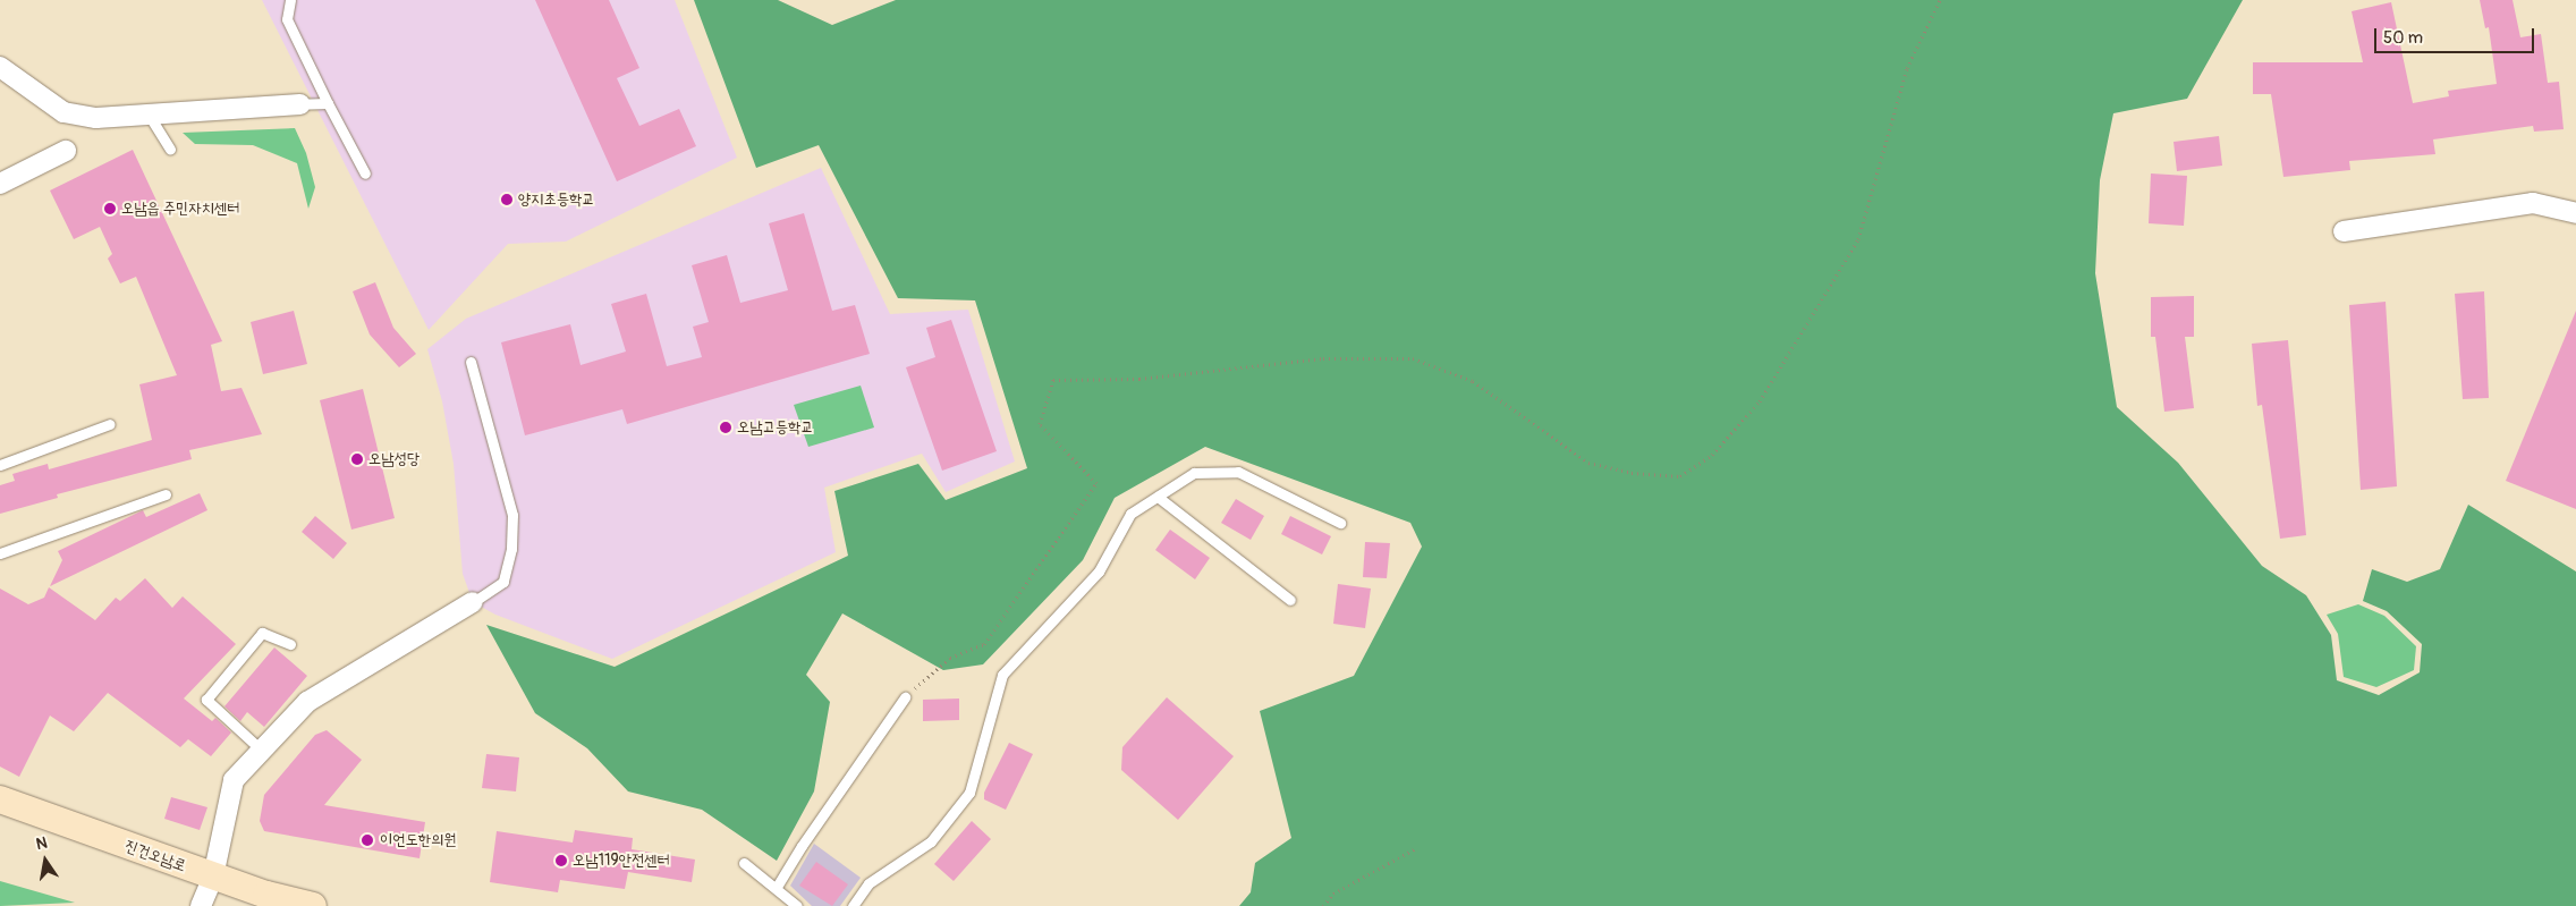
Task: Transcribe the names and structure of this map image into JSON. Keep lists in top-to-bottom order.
{
  "streets": {
    "main road": ["진건오남로"]
  },
  "places": [
    "양지초등학교",
    "오남읍 주민자치센터",
    "오남고등학교",
    "오남성당",
    "이언도한의원",
    "오남119안전센터"
  ],
  "scale_bar": "50 m",
  "north": "top"
}
